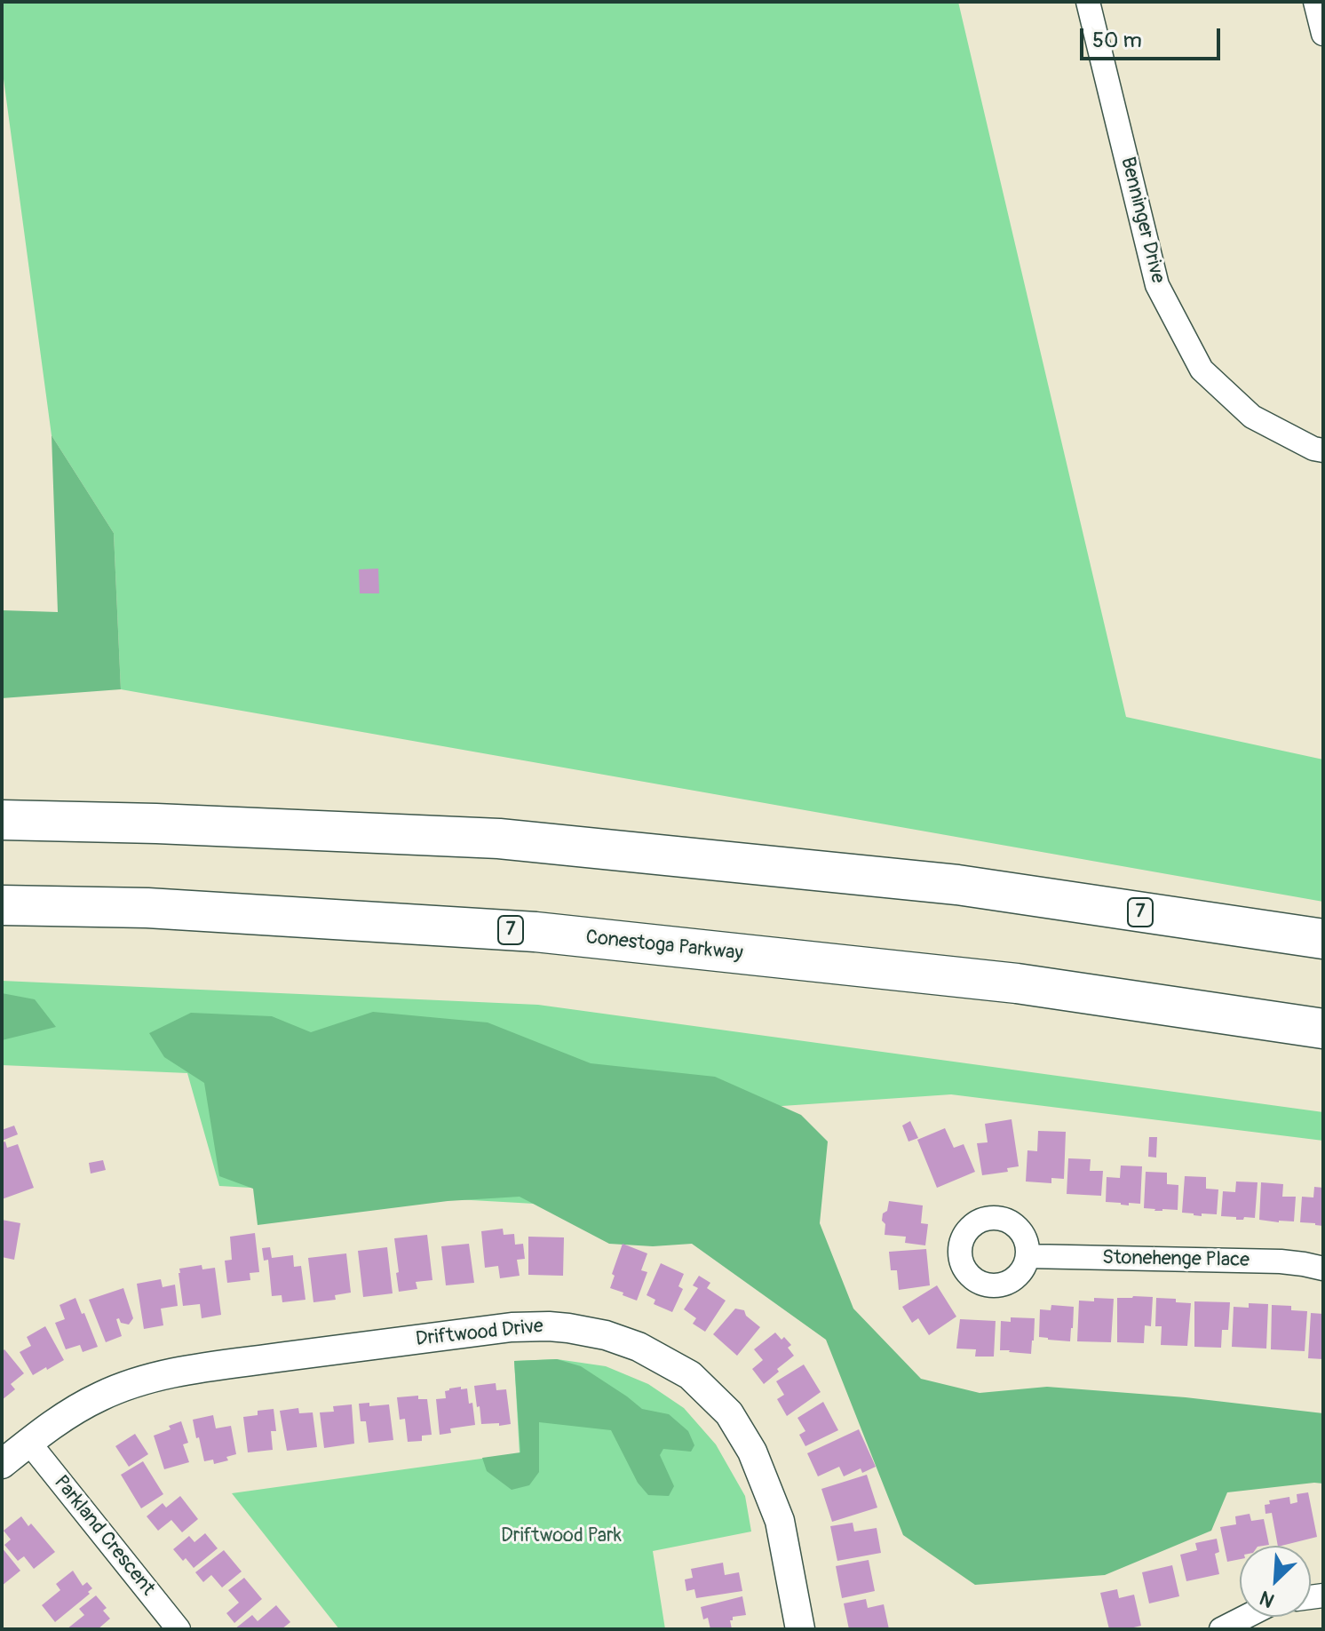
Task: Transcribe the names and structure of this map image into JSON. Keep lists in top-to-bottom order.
{
  "streets": {
    "highway": ["7", "Conestoga Parkway"],
    "street": [
      "Benninger Drive",
      "Stonehenge Place",
      "Driftwood Drive",
      "Parkland Crescent"
    ]
  },
  "crossings": [
    ["Driftwood Drive", "Parkland Crescent"]
  ],
  "parks": ["Driftwood Park"],
  "scale_bar": "50 m",
  "north": "bottom left"
}
